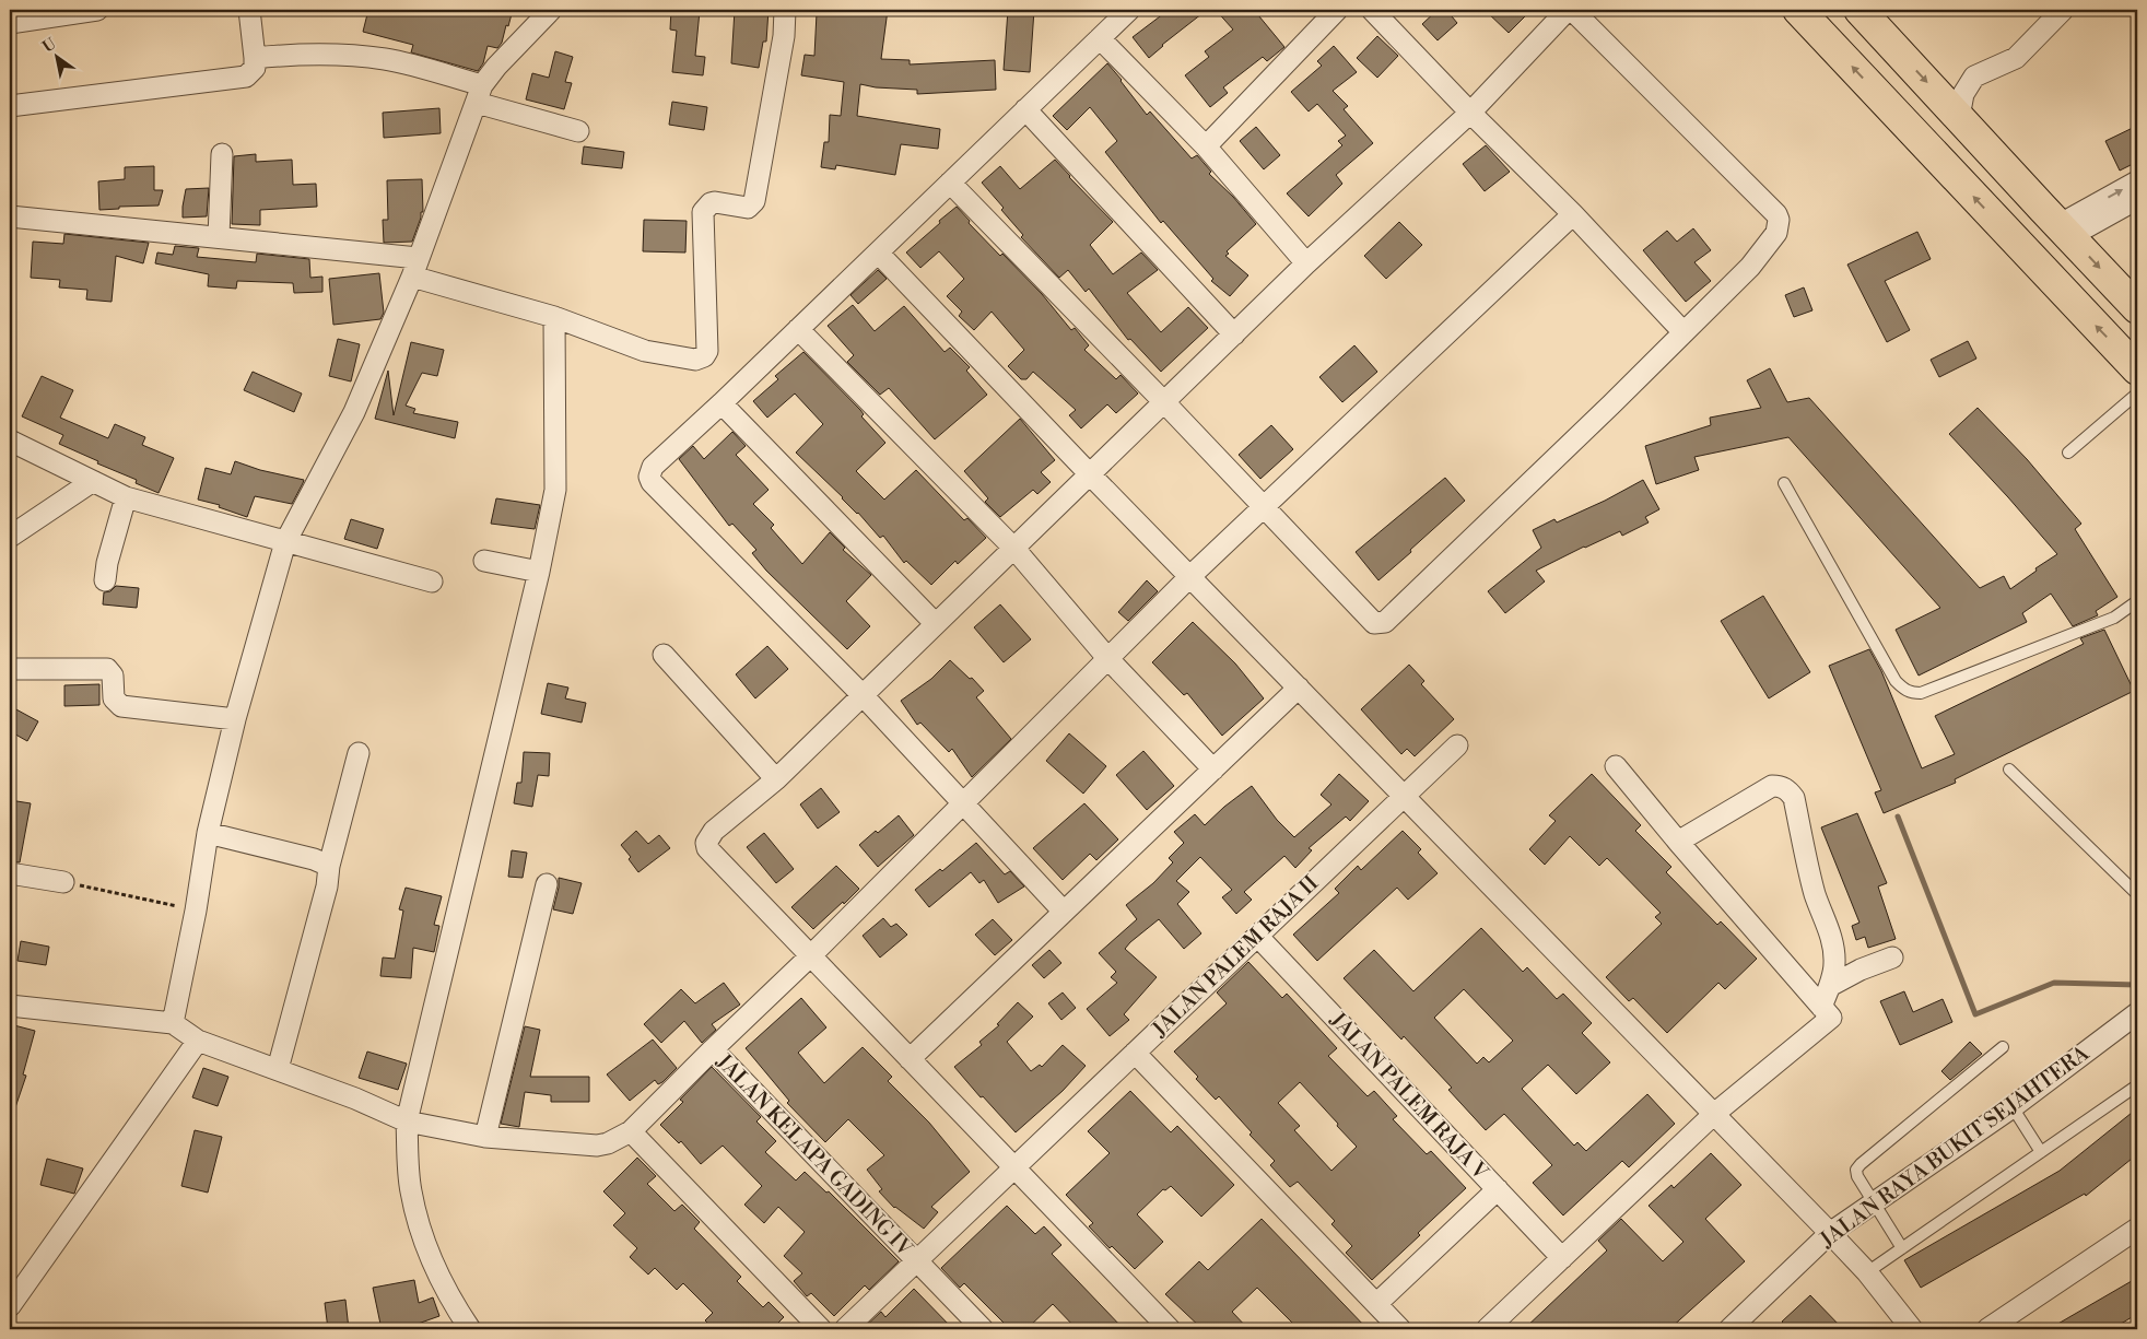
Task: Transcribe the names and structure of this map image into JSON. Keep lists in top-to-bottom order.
{
  "streets": {
    "street": [
      "JALAN PALEM RAJA II",
      "JALAN PALEM RAJA V",
      "JALAN RAYA BUKIT SEJAHTERA",
      "JALAN KELAPA GADING IV"
    ]
  },
  "crossings": [
    ["JALAN PALEM RAJA II", "JALAN PALEM RAJA V"],
    ["JALAN PALEM RAJA II", "JALAN KELAPA GADING IV"]
  ],
  "north": "top left"
}
